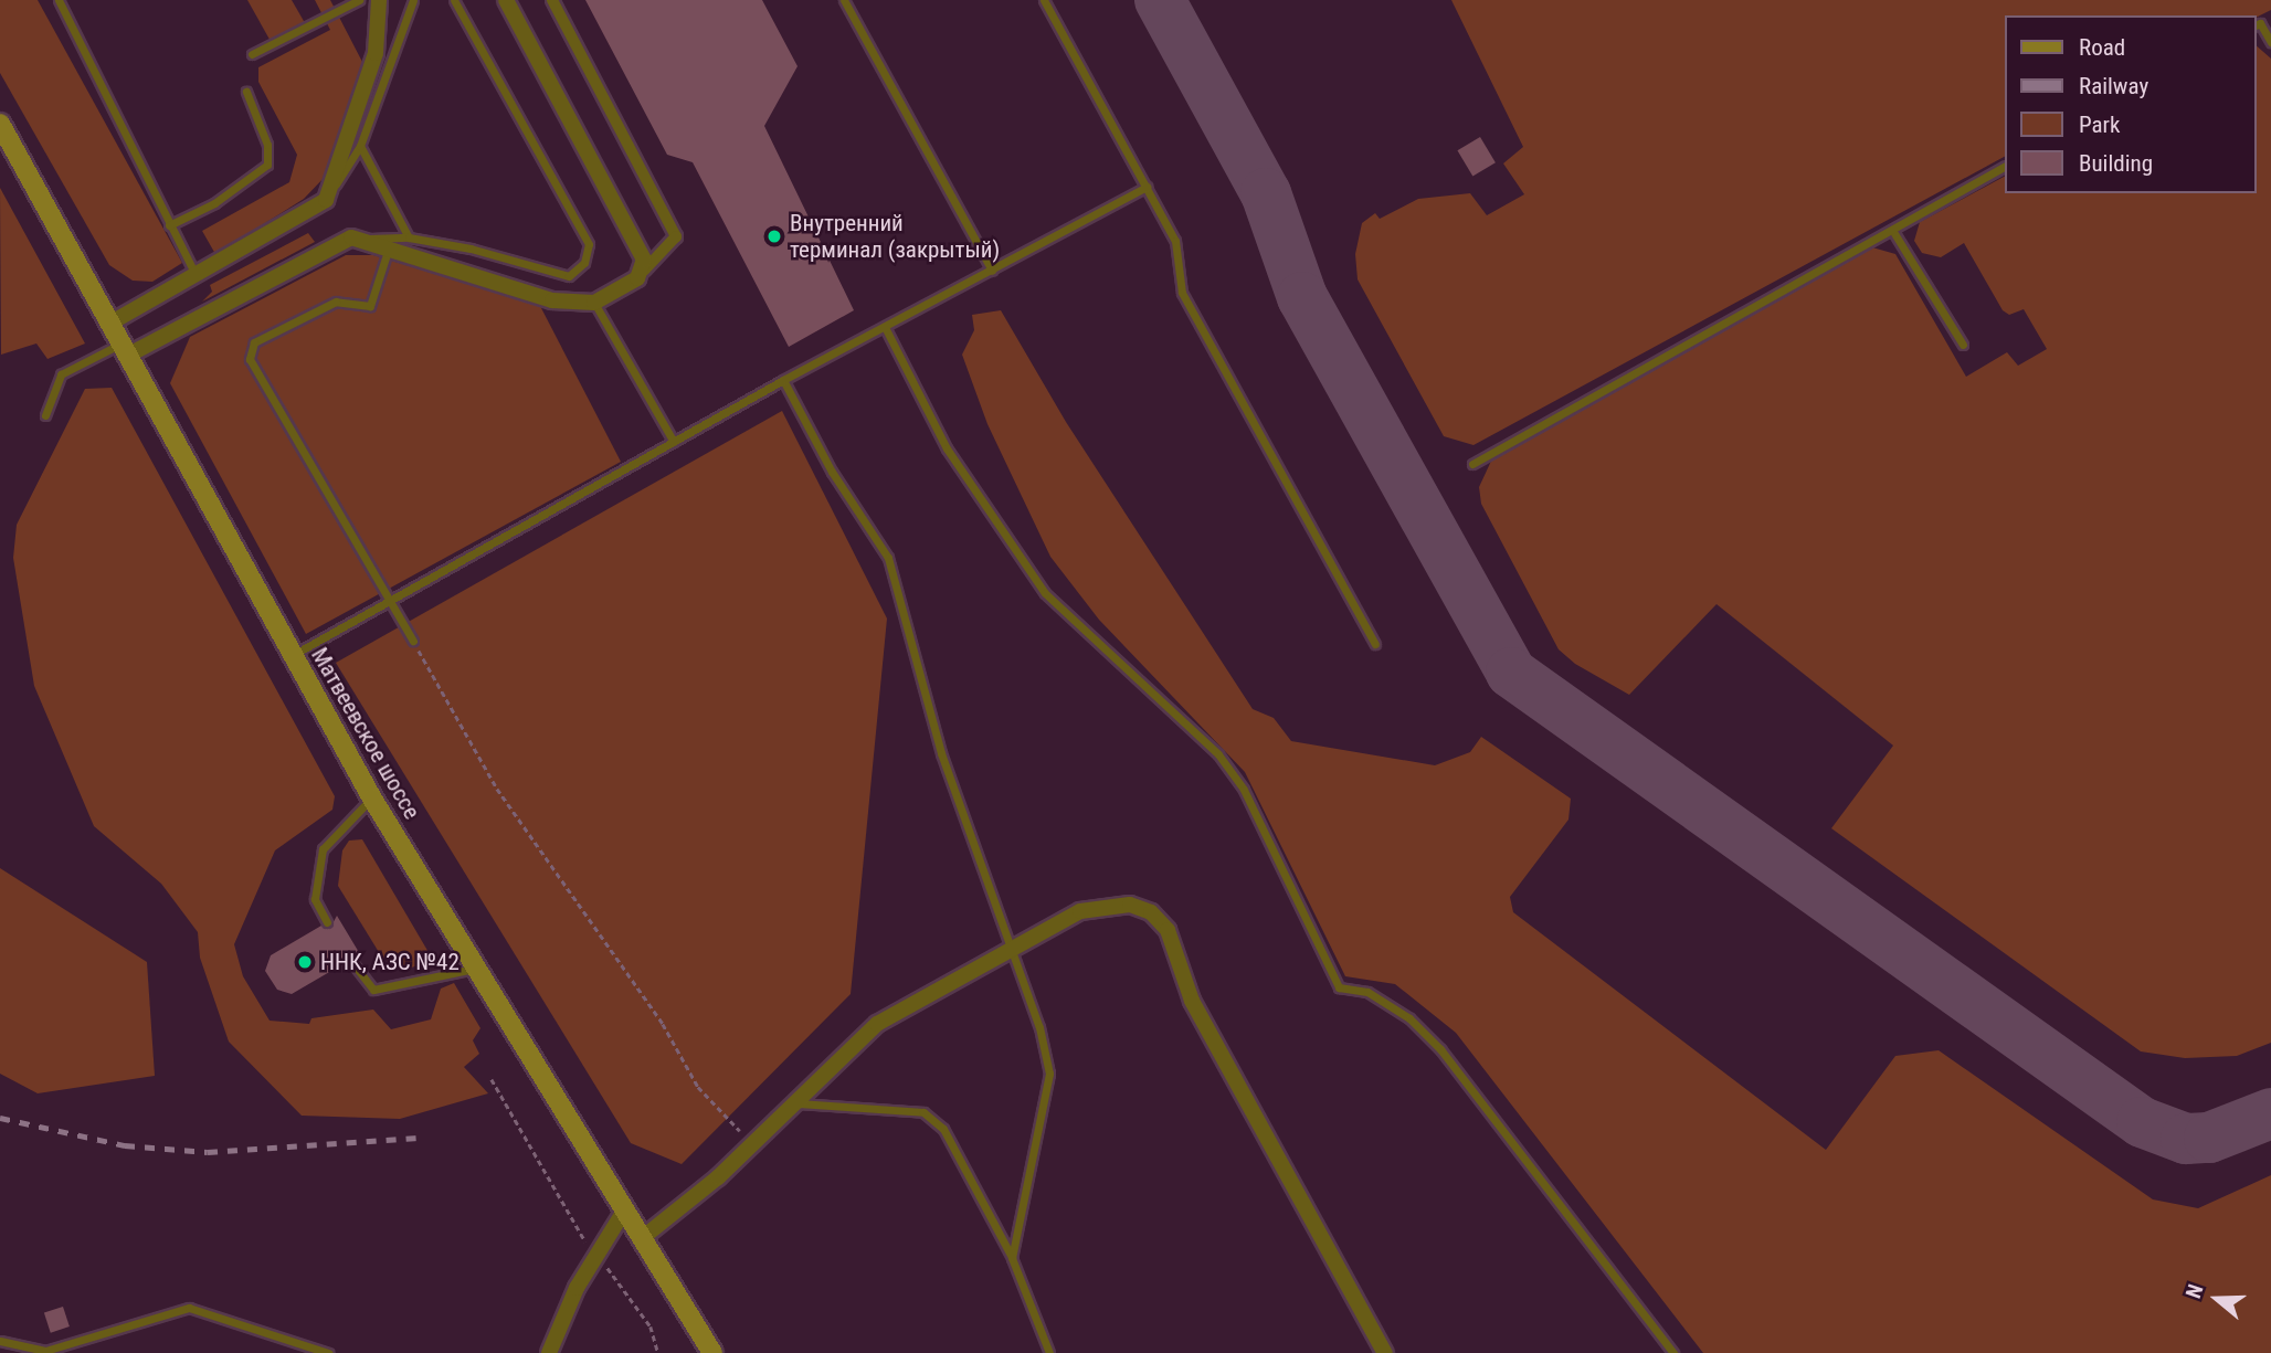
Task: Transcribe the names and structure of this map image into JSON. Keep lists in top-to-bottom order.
{
  "streets": {
    "main road": ["Матвеевское шоссе"]
  },
  "places": ["Внутренний терминал (закрытый)", "ННК, АЗС №42"],
  "legend": [
    "Road",
    "Railway",
    "Park",
    "Building"
  ],
  "north": "left"
}
